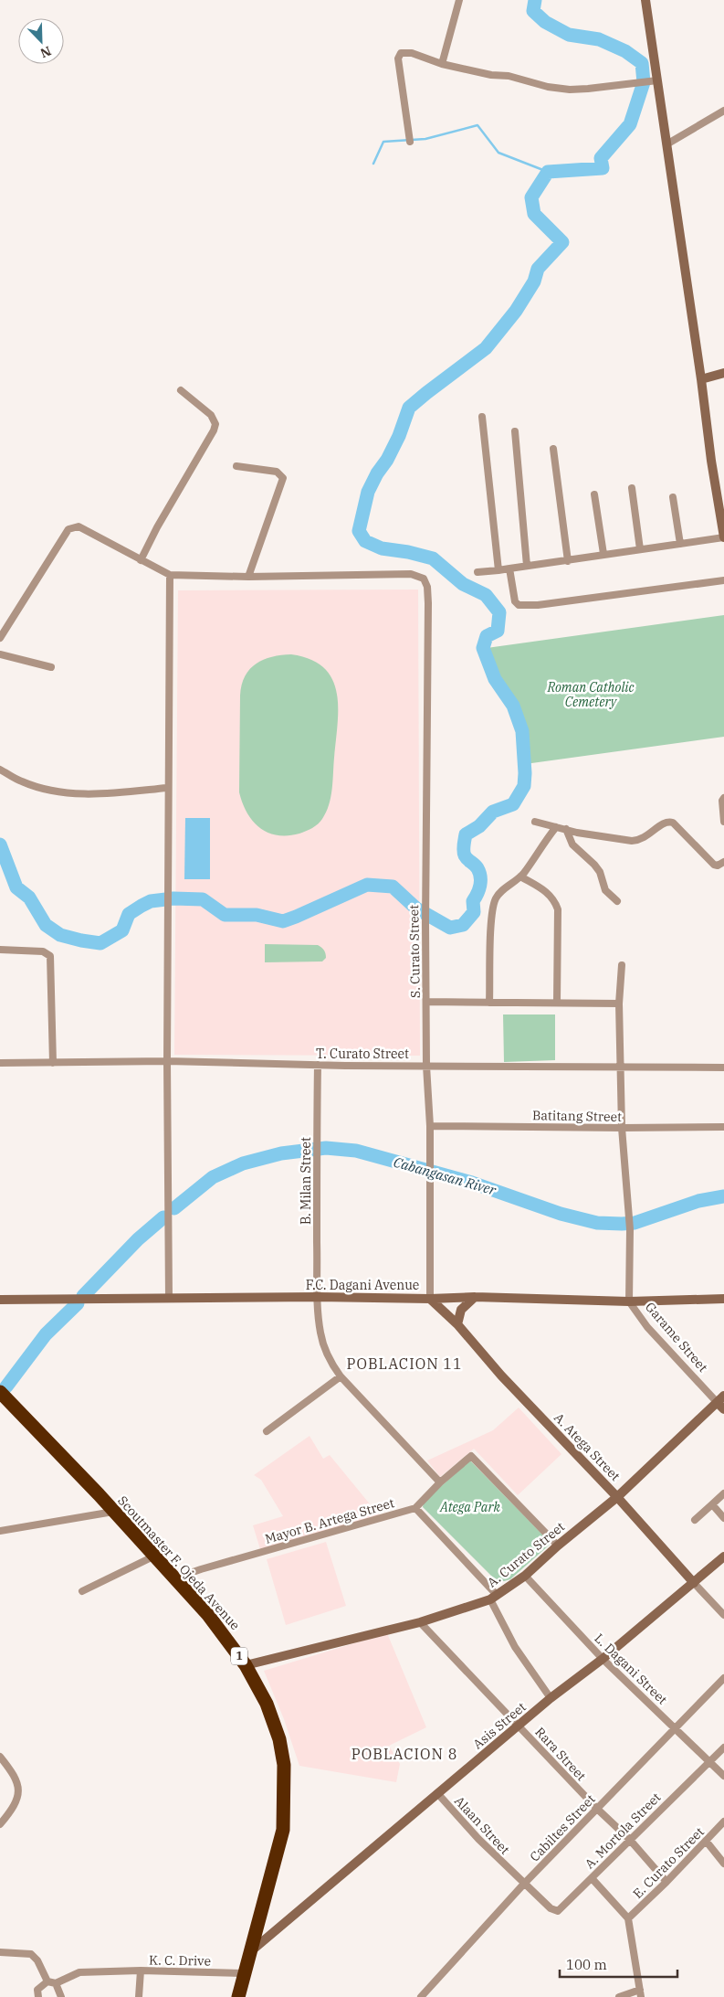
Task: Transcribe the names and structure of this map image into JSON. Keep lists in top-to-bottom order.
{
  "streets": {
    "highway": ["Scoutmaster F. Ojeda Avenue", "1"],
    "main road": [
      "F.C. Dagani Avenue",
      "A. Atega Street",
      "A. Curato Street",
      "Asis Street"
    ],
    "street": [
      "S. Curato Street",
      "T. Curato Street",
      "Batitang Street",
      "B. Milan Street",
      "Garame Street",
      "Mayor B. Artega Street",
      "L. Dagani Street",
      "Rara Street",
      "Alaan Street",
      "Cabiltes Street",
      "A. Mortola Street",
      "E. Curato Street",
      "K. C. Drive"
    ]
  },
  "crossings": [
    ["S. Curato Street", "T. Curato Street"],
    ["S. Curato Street", "Batitang Street"],
    ["S. Curato Street", "F.C. Dagani Avenue"],
    ["S. Curato Street", "A. Atega Street"],
    ["T. Curato Street", "B. Milan Street"],
    ["B. Milan Street", "F.C. Dagani Avenue"],
    ["B. Milan Street", "Mayor B. Artega Street"],
    ["F.C. Dagani Avenue", "Garame Street"],
    ["F.C. Dagani Avenue", "A. Atega Street"],
    ["Garame Street", "A. Curato Street"],
    ["A. Atega Street", "A. Curato Street"],
    ["A. Atega Street", "Asis Street"],
    ["Mayor B. Artega Street", "A. Curato Street"],
    ["Mayor B. Artega Street", "Scoutmaster F. Ojeda Avenue"],
    ["A. Curato Street", "Scoutmaster F. Ojeda Avenue"],
    ["A. Curato Street", "L. Dagani Street"],
    ["A. Curato Street", "Rara Street"],
    ["Scoutmaster F. Ojeda Avenue", "Asis Street"],
    ["Scoutmaster F. Ojeda Avenue", "K. C. Drive"],
    ["L. Dagani Street", "Asis Street"],
    ["L. Dagani Street", "Cabiltes Street"],
    ["L. Dagani Street", "A. Mortola Street"],
    ["Asis Street", "Rara Street"],
    ["Asis Street", "Alaan Street"],
    ["Rara Street", "Cabiltes Street"],
    ["Rara Street", "A. Mortola Street"],
    ["Rara Street", "E. Curato Street"],
    ["Alaan Street", "Cabiltes Street"],
    ["Alaan Street", "A. Mortola Street"]
  ],
  "districts": ["POBLACION 11", "POBLACION 8"],
  "water": ["Cabangasan River"],
  "parks": ["Roman Catholic Cemetery", "Atega Park"],
  "scale_bar": "100 m",
  "north": "bottom right"
}
